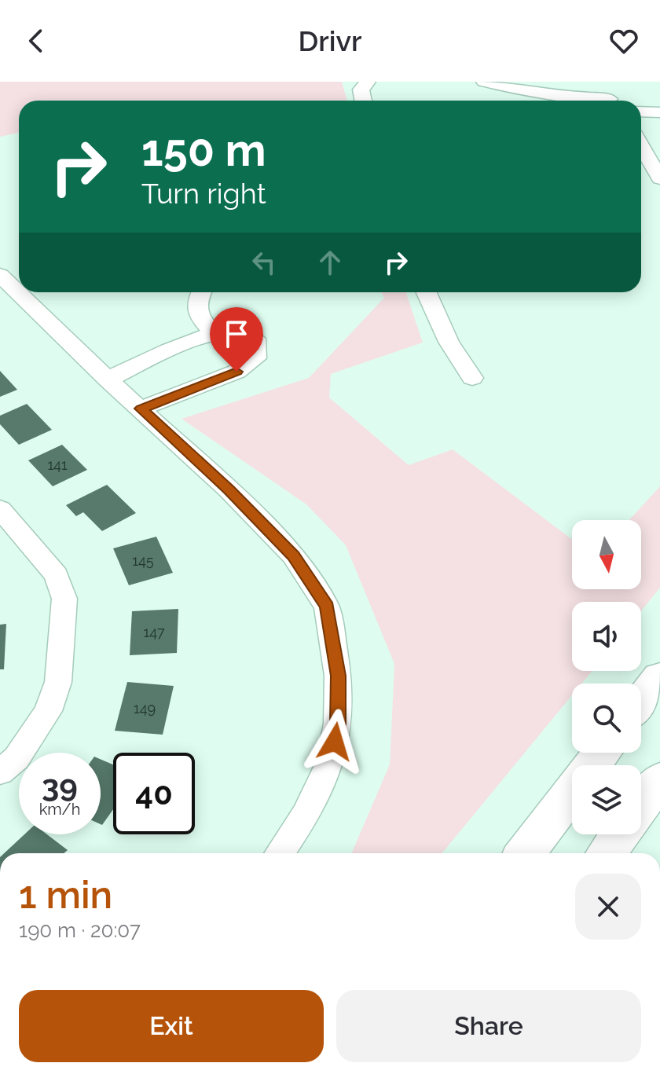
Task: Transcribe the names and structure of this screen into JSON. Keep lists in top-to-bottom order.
{
  "house_numbers": [
    "141",
    "145",
    "147",
    "149"
  ],
  "north": "bottom",
  "page": {
    "header": "Drivr",
    "turn": ["150 m", "Turn right"],
    "speed": "39 km/h",
    "limit": "40",
    "heading": ["1 min", "190 m · 20:07"],
    "buttons": ["Exit", "Share"]
  }
}
